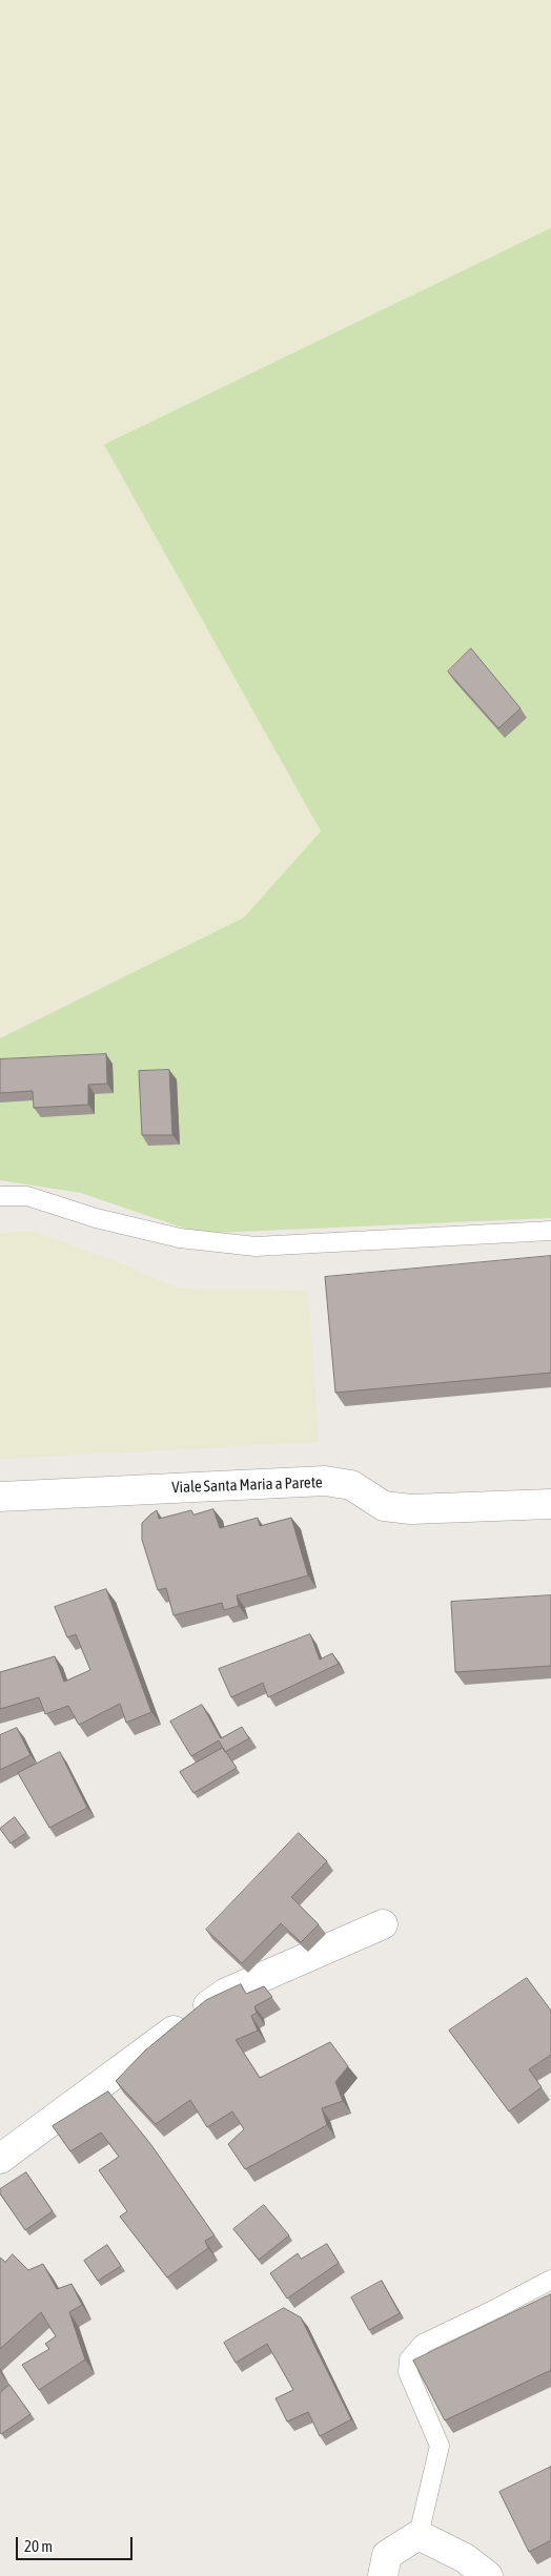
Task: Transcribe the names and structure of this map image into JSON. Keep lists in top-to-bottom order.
{
  "streets": {
    "street": ["Viale Santa Maria a Parete"]
  },
  "scale_bar": "20 m"
}
